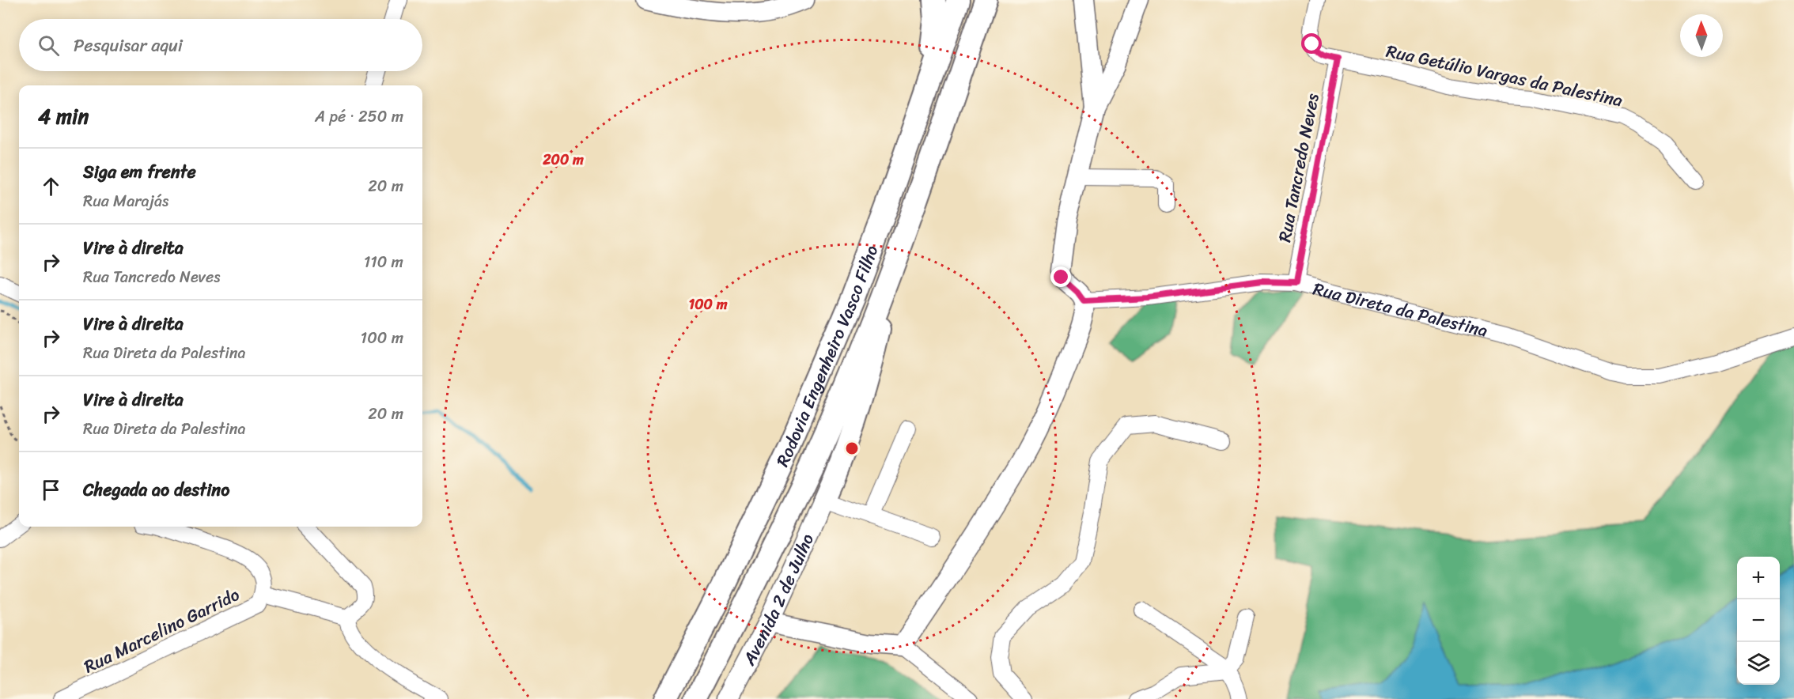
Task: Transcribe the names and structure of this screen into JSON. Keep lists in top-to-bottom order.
{
  "streets": {
    "highway": ["Rodovia Engenheiro Vasco Filho"],
    "main road": ["Avenida 2 de Julho"],
    "street": [
      "Rua Getúlio Vargas da Palestina",
      "Rua Tancredo Neves",
      "Rua Direta da Palestina",
      "Rua Marcelino Garrido"
    ]
  },
  "crossings": [
    ["Rua Getúlio Vargas da Palestina", "Rua Tancredo Neves"],
    ["Rua Tancredo Neves", "Rua Direta da Palestina"]
  ],
  "north": "top",
  "page": {
    "search": "Pesquisar aqui",
    "heading": ["4 min", "A pé · 250 m"],
    "list": [
      ["Siga em frente", "Rua Marajás", "20 m"],
      ["Vire à direita", "Rua Tancredo Neves", "110 m"],
      ["Vire à direita", "Rua Direta da Palestina", "100 m"],
      ["Vire à direita", "Rua Direta da Palestina", "20 m"],
      "Chegada ao destino"
    ],
    "map_buttons": ["+", "−"]
  },
  "rings": ["200 m", "100 m"]
}
